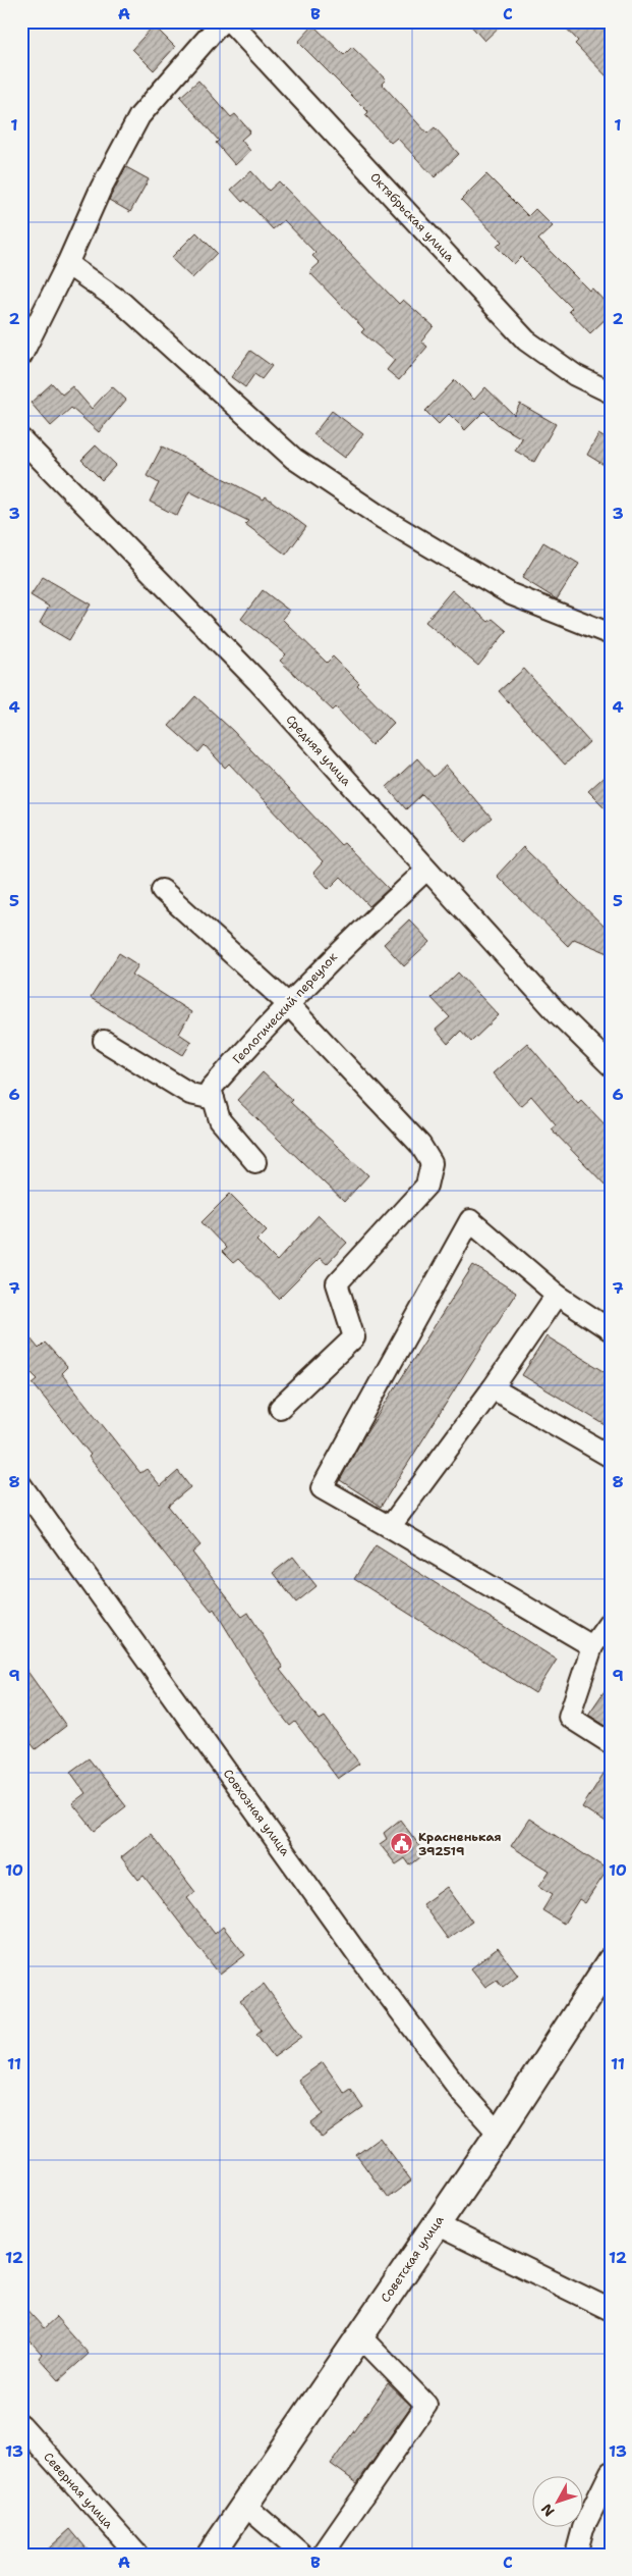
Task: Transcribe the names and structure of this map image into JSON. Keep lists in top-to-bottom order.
{
  "streets": {
    "main road": ["Советская улица"],
    "street": [
      "Октябрьская улица",
      "Средняя улица",
      "Геологический переулок",
      "Совхозная улица",
      "Северная улица"
    ]
  },
  "crossings": [
    ["Средняя улица", "Геологический переулок"],
    ["Совхозная улица", "Советская улица"]
  ],
  "places": {
    "public building": ["Красненькая 392519"]
  },
  "north": "bottom left",
  "grid": {
    "columns": ["A", "B", "C"],
    "rows": [
      "1",
      "2",
      "3",
      "4",
      "5",
      "6",
      "7",
      "8",
      "9",
      "10",
      "11",
      "12",
      "13"
    ]
  }
}
